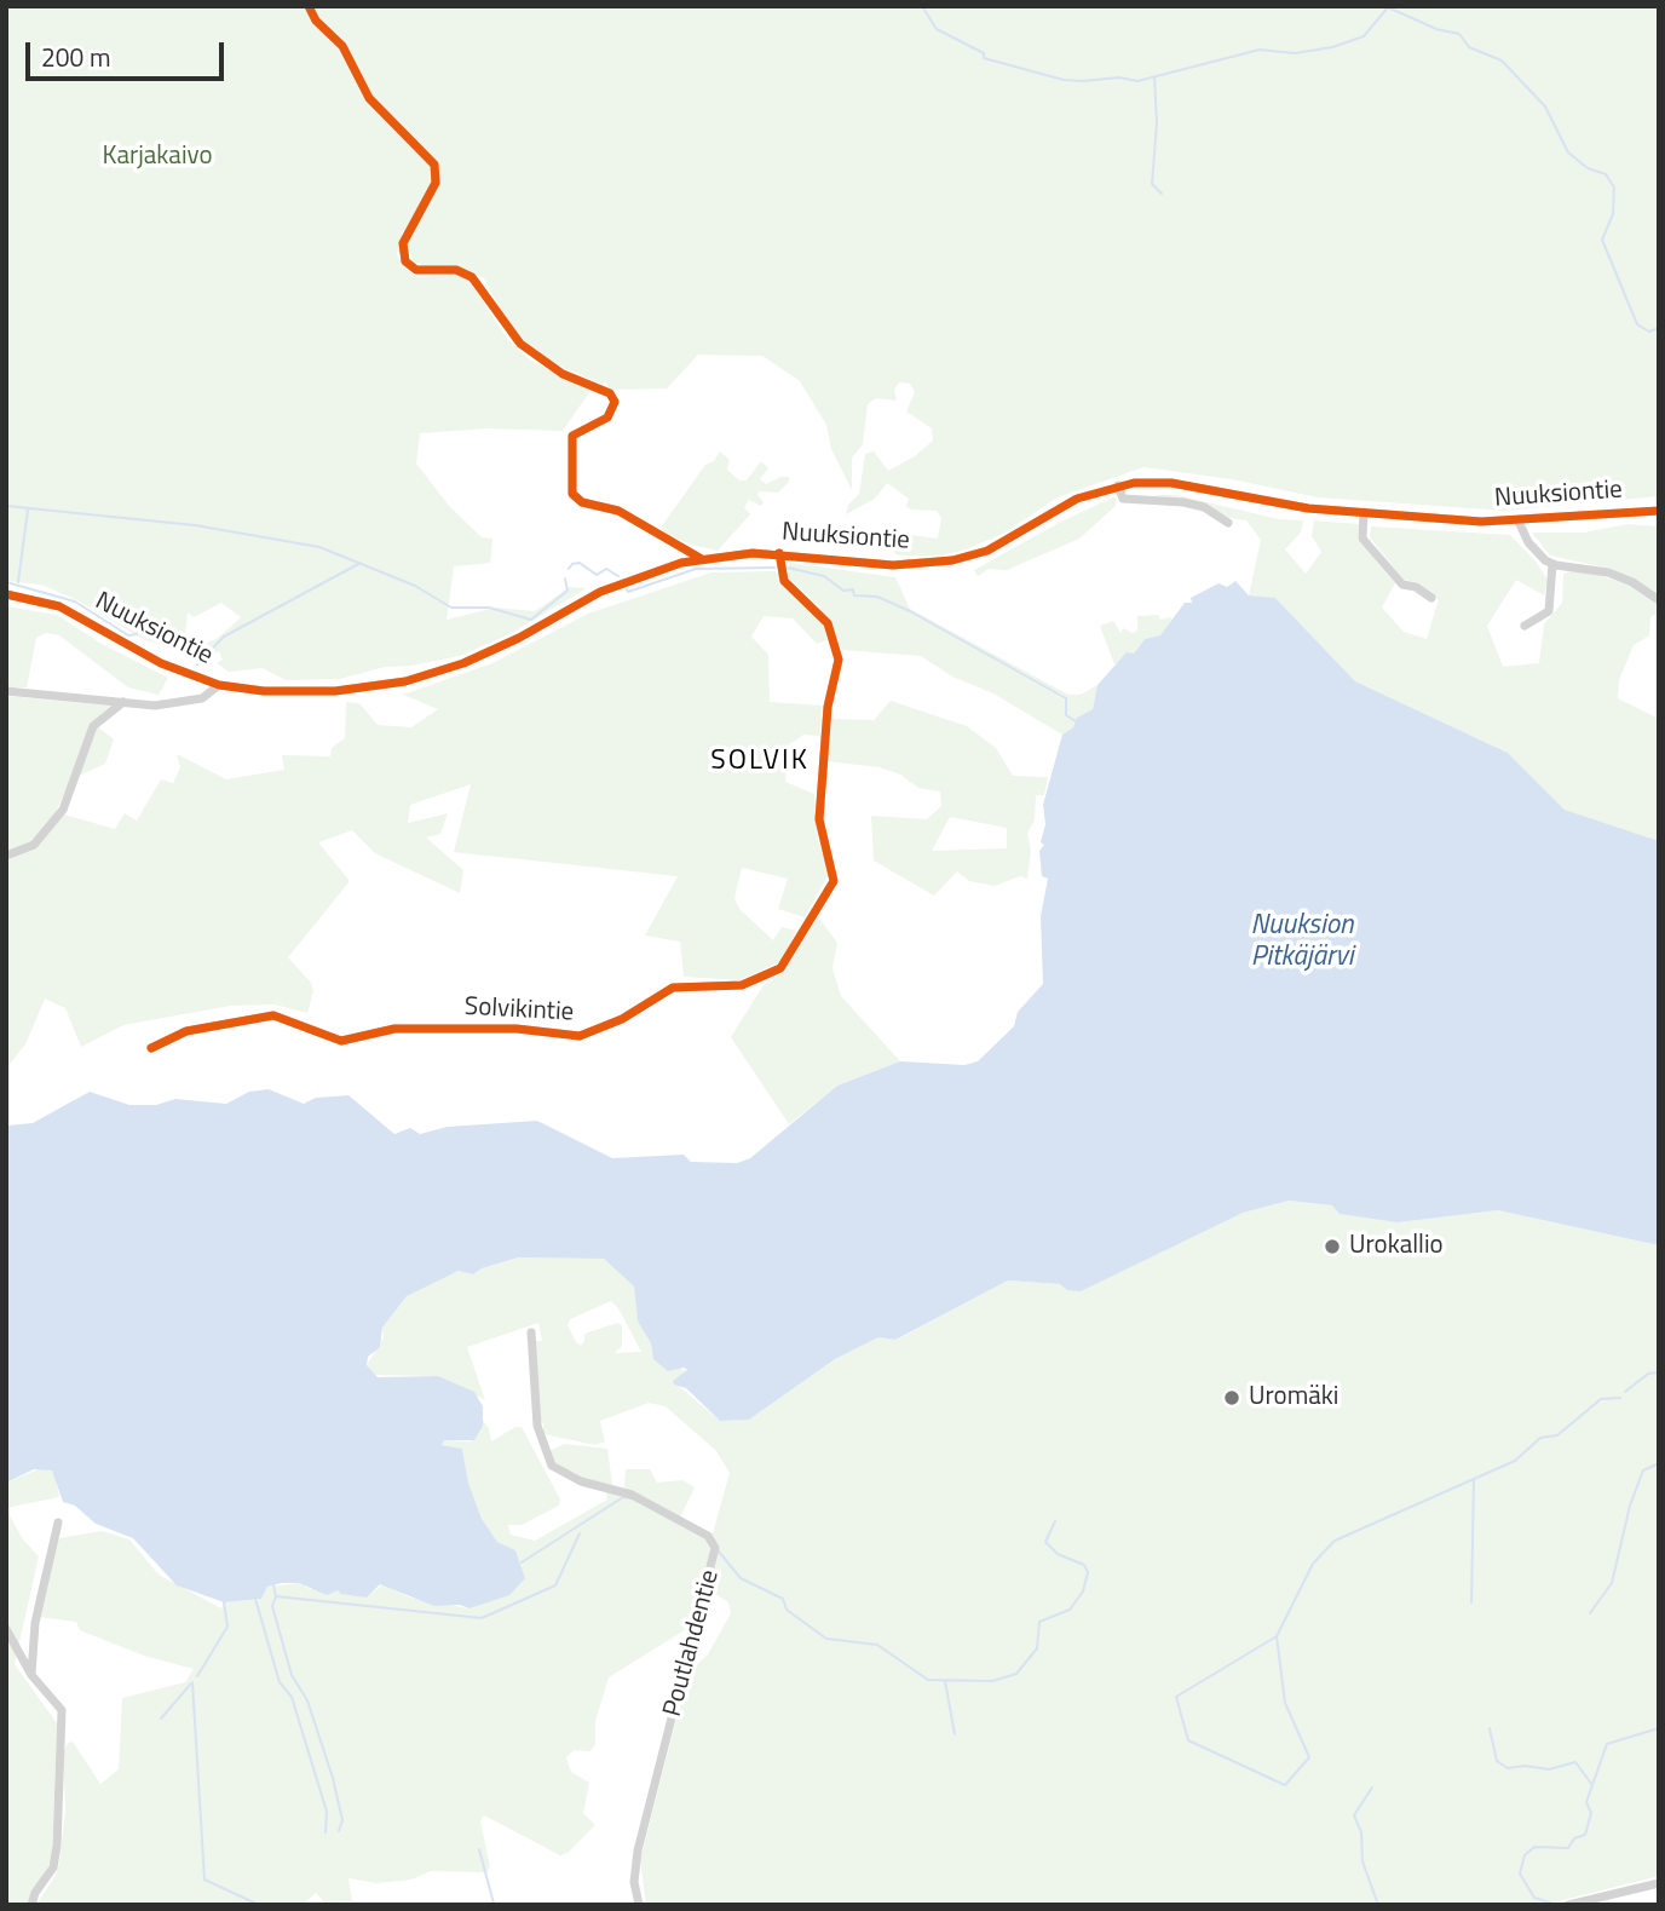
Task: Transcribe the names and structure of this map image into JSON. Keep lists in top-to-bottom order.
{
  "streets": {
    "street": ["Nuuksiontie", "Solvikintie", "Poutlahdentie"]
  },
  "crossings": [
    ["Nuuksiontie", "Solvikintie"]
  ],
  "districts": ["SOLVIK"],
  "water": ["Nuuksion Pitkäjärvi"],
  "parks": ["Karjakaivo"],
  "places": ["Urokallio", "Uromäki"],
  "scale_bar": "200 m"
}
